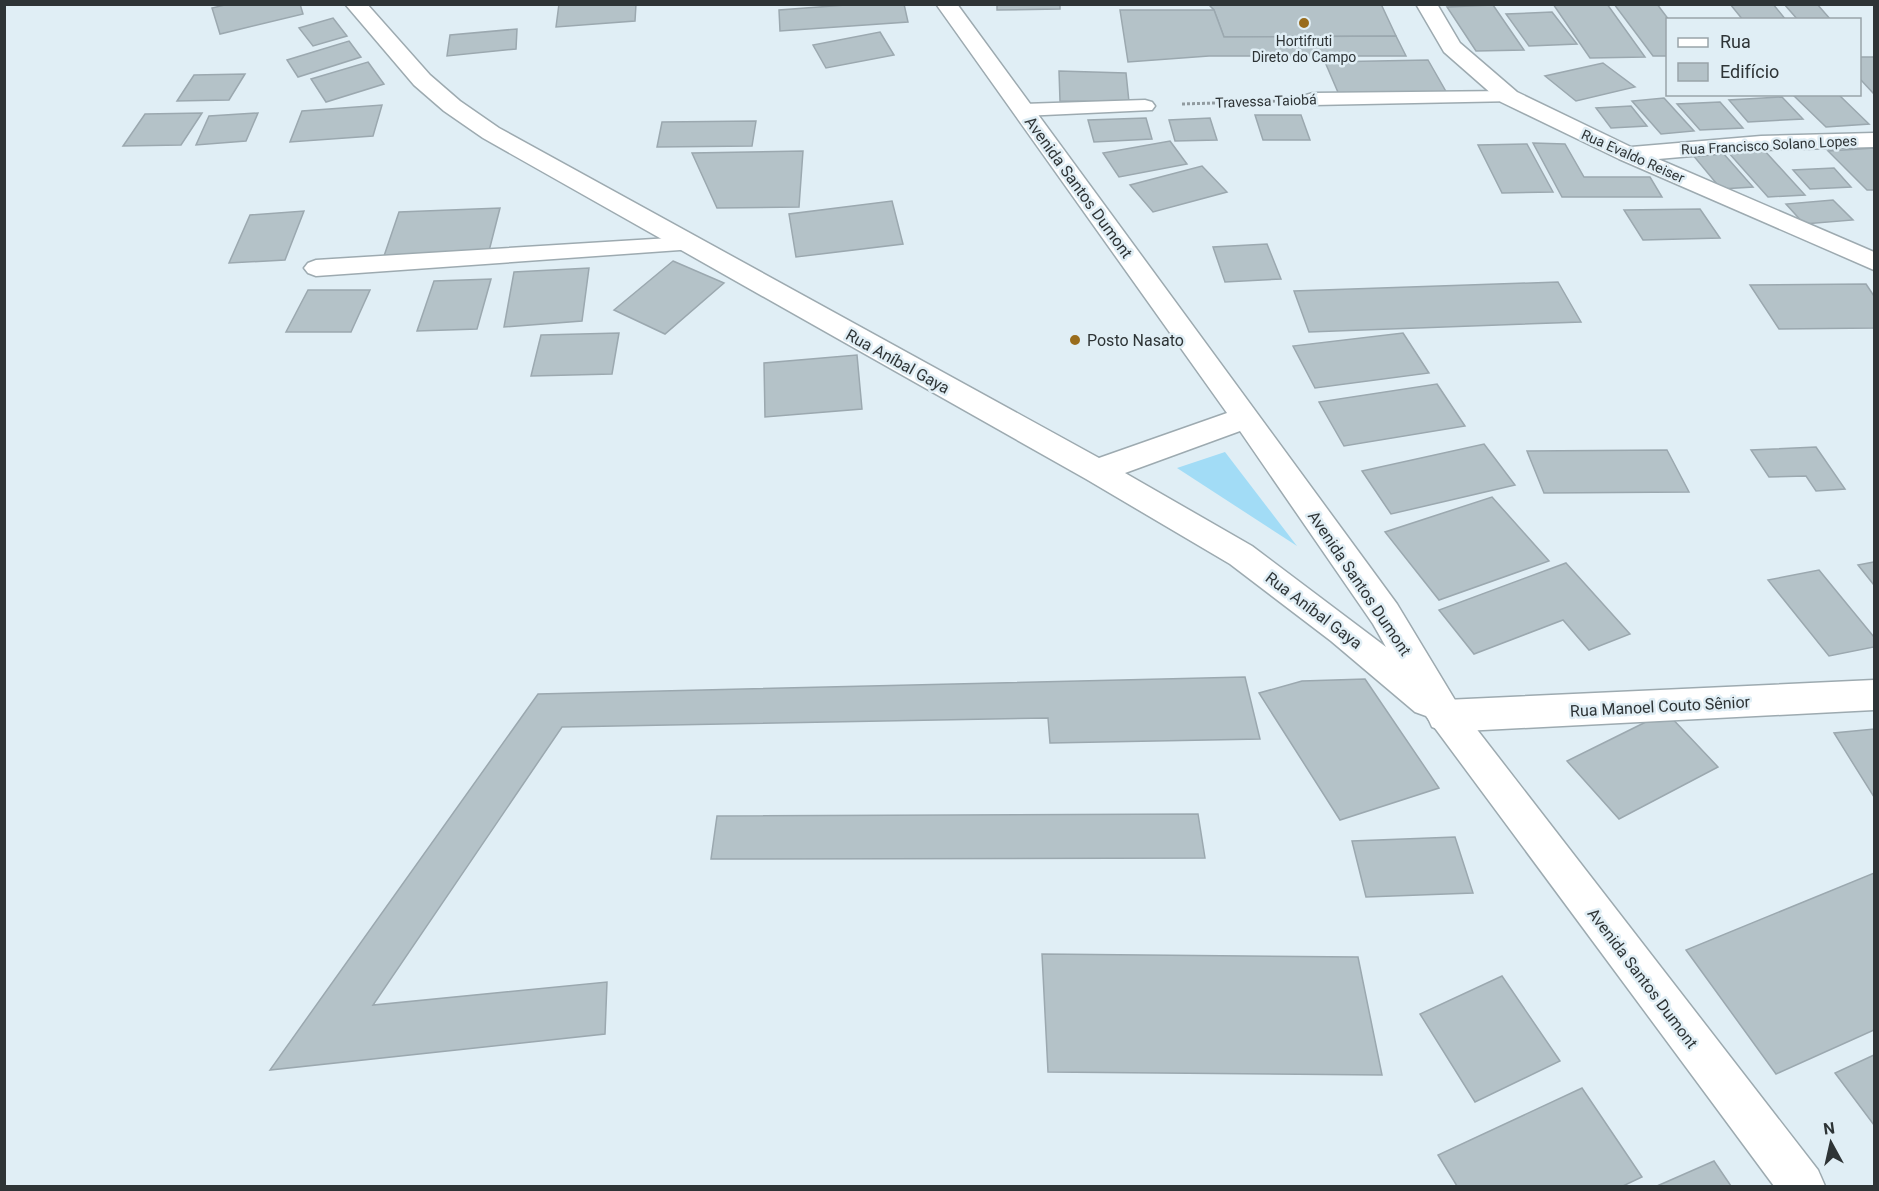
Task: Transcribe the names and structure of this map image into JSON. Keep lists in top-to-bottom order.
{
  "streets": {
    "main road": [
      "Rua Francisco Solano Lopes",
      "Rua Evaldo Reiser",
      "Avenida Santos Dumont",
      "Rua Aníbal Gaya",
      "Rua Manoel Couto Sênior"
    ],
    "lane": ["Travessa Taiobá"]
  },
  "crossings": [
    ["Travessa Taiobá", "Rua Evaldo Reiser"],
    ["Rua Francisco Solano Lopes", "Rua Evaldo Reiser"],
    ["Avenida Santos Dumont", "Rua Aníbal Gaya"],
    ["Avenida Santos Dumont", "Rua Manoel Couto Sênior"],
    ["Rua Aníbal Gaya", "Rua Manoel Couto Sênior"]
  ],
  "places": ["Hortifruti Direto do Campo", "Posto Nasato"],
  "legend": ["Rua", "Edifício"],
  "north": "top"
}
